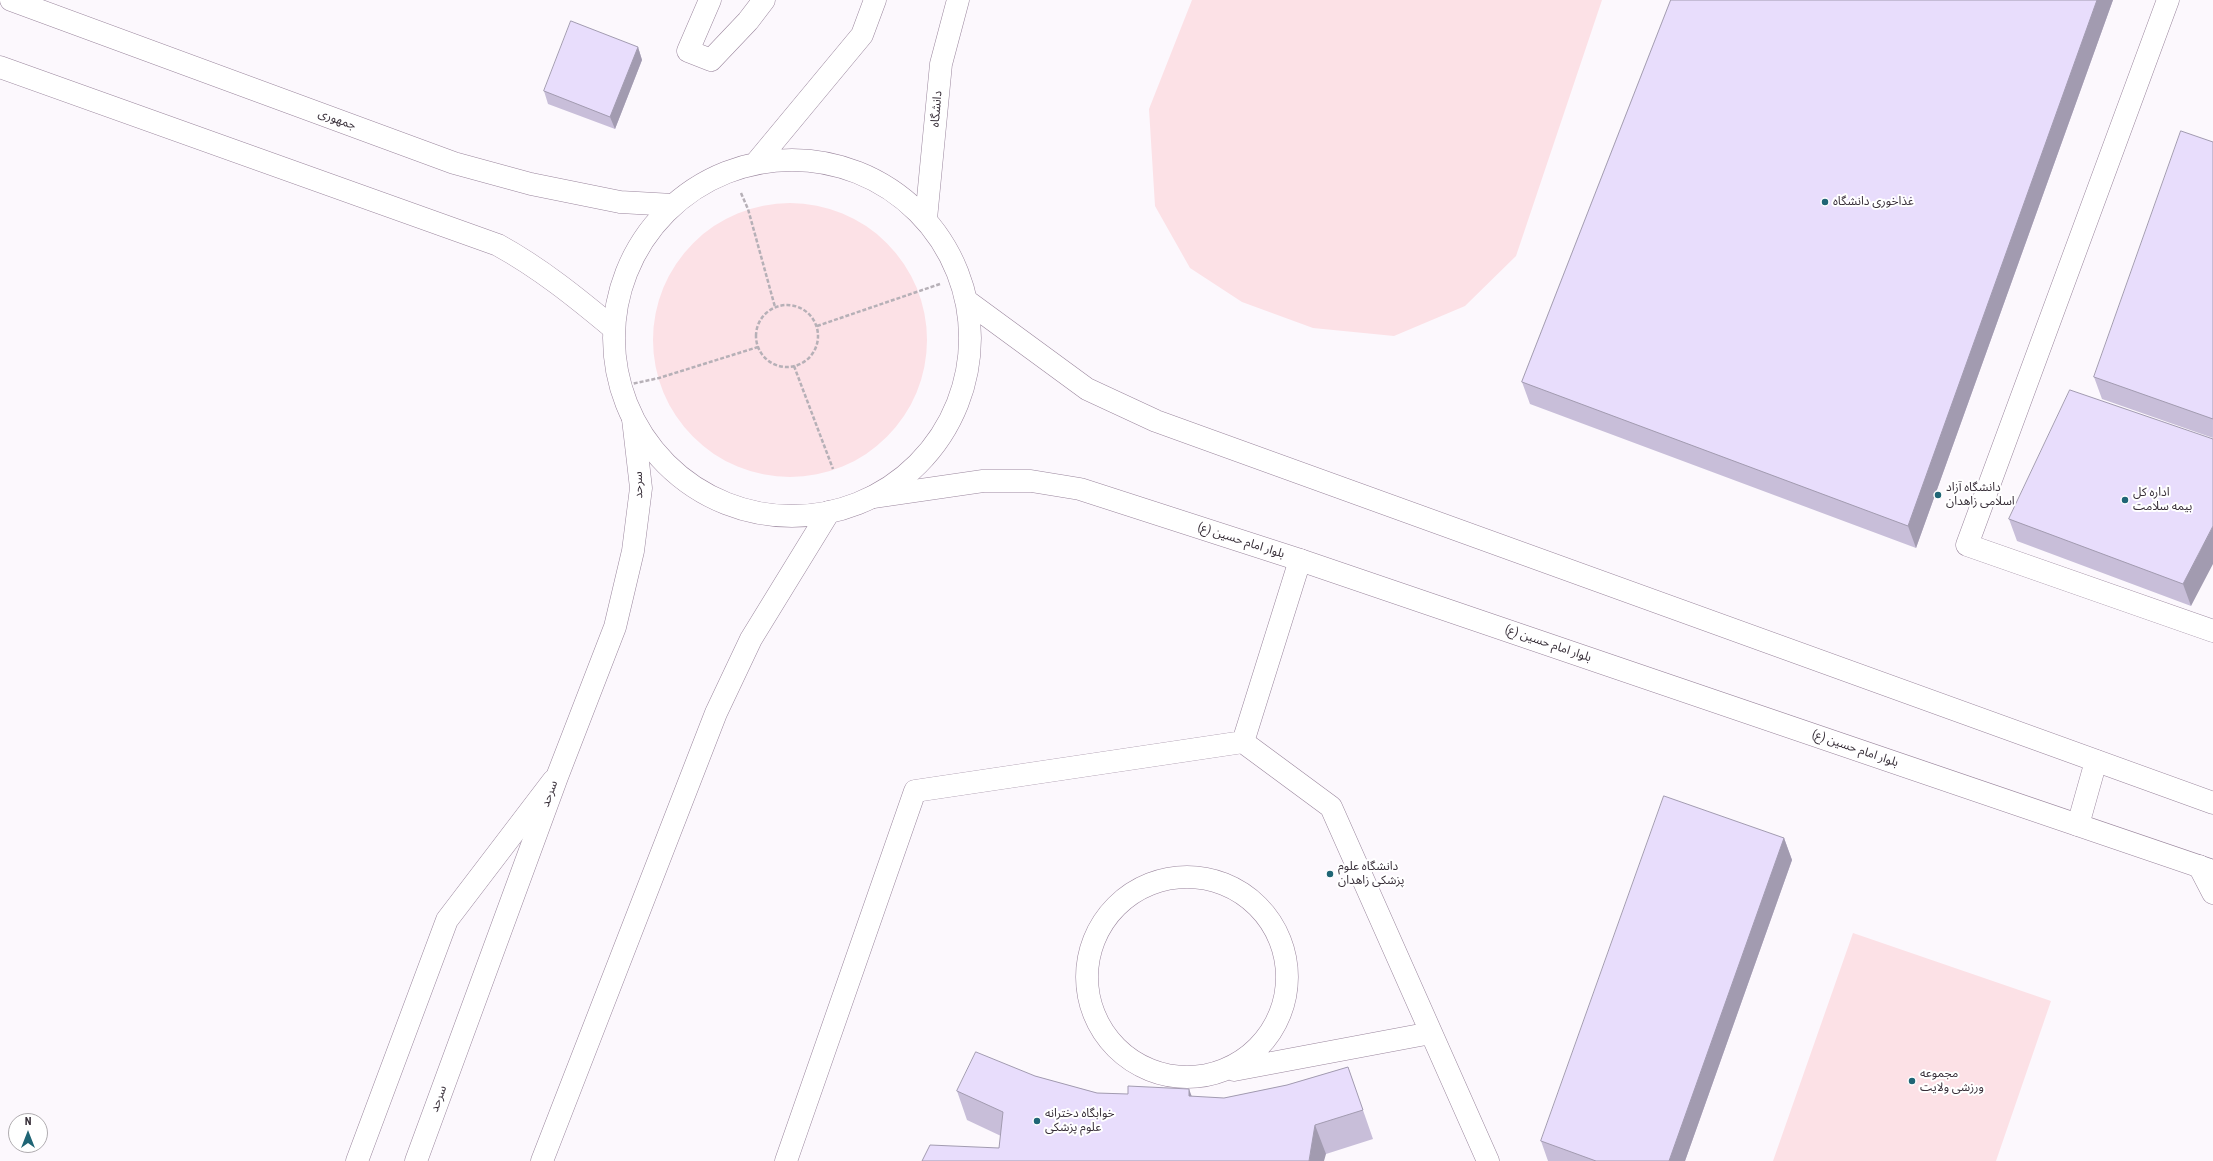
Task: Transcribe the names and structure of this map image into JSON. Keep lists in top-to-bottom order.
{
  "streets": {
    "main road": [
      "دانشگاه",
      "جمهوری",
      "سرحد",
      "بلوار امام حسین (ع)"
    ]
  },
  "places": [
    "غذاخوری دانشگاه",
    "دانشگاه آزاد اسلامی زاهدان",
    "اداره کل بیمه سلامت",
    "دانشگاه علوم پزشکی زاهدان",
    "مجموعه ورزشی ولایت",
    "خوابگاه دخترانه علوم پزشکی"
  ],
  "north": "top"
}
